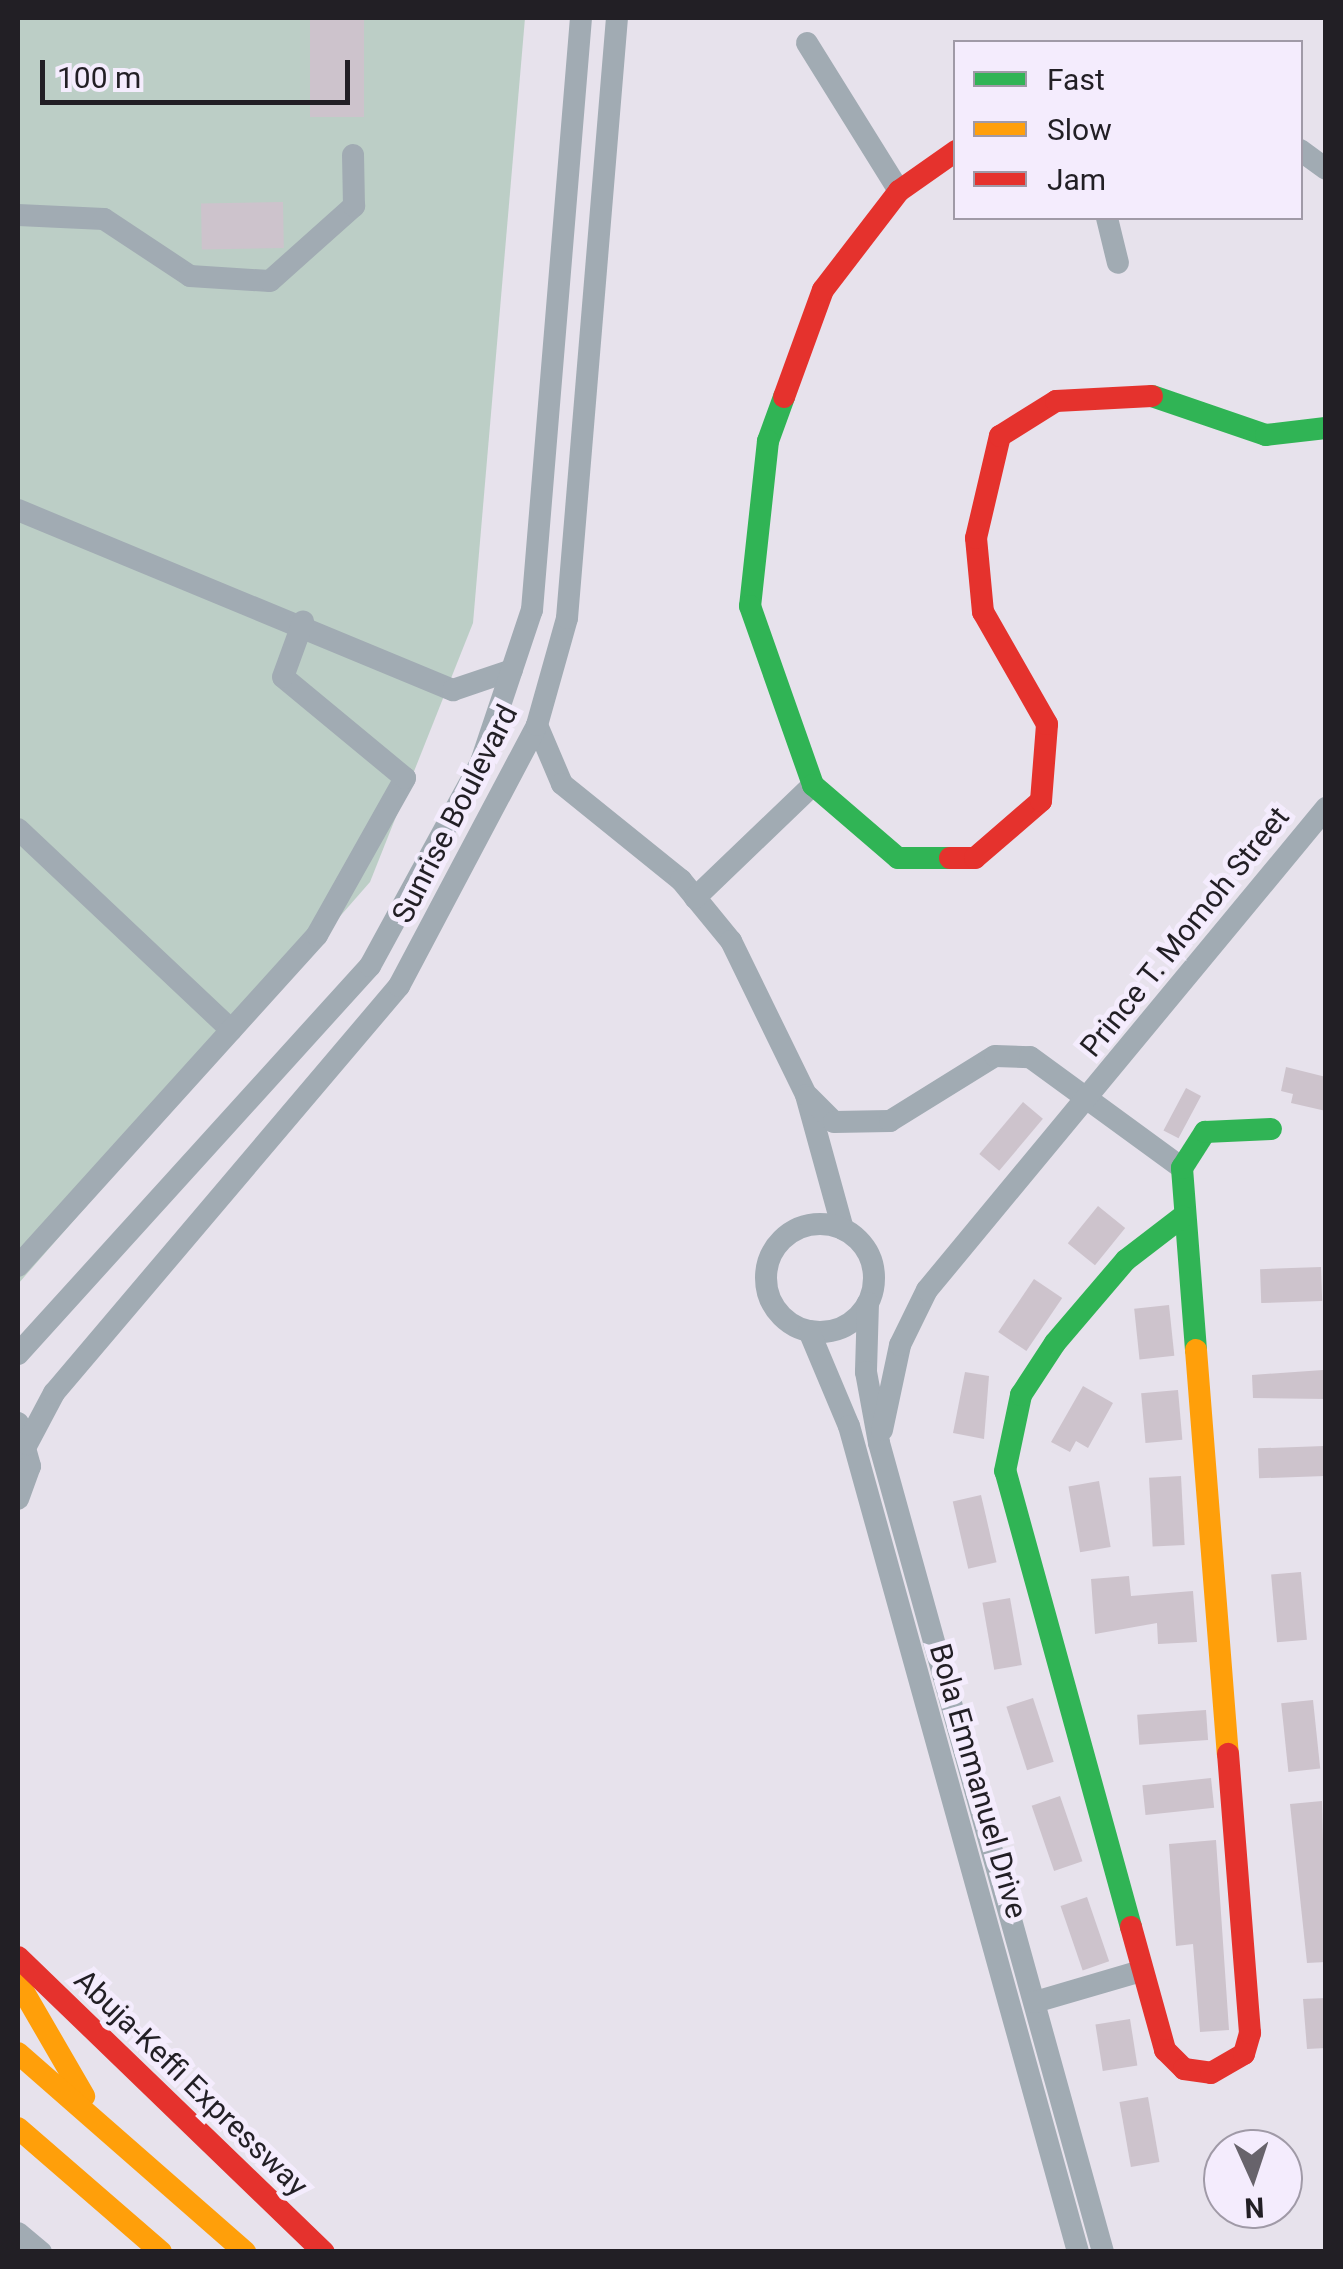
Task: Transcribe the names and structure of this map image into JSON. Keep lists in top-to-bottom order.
{
  "streets": {
    "main road": ["Abuja-Keffi Expressway"],
    "street": ["Sunrise Boulevard", "Prince T. Momoh Street", "Bola Emmanuel Drive"]
  },
  "crossings": [
    ["Prince T. Momoh Street", "Bola Emmanuel Drive"]
  ],
  "legend": ["Fast", "Slow", "Jam"],
  "scale_bar": "100 m",
  "north": "bottom"
}
